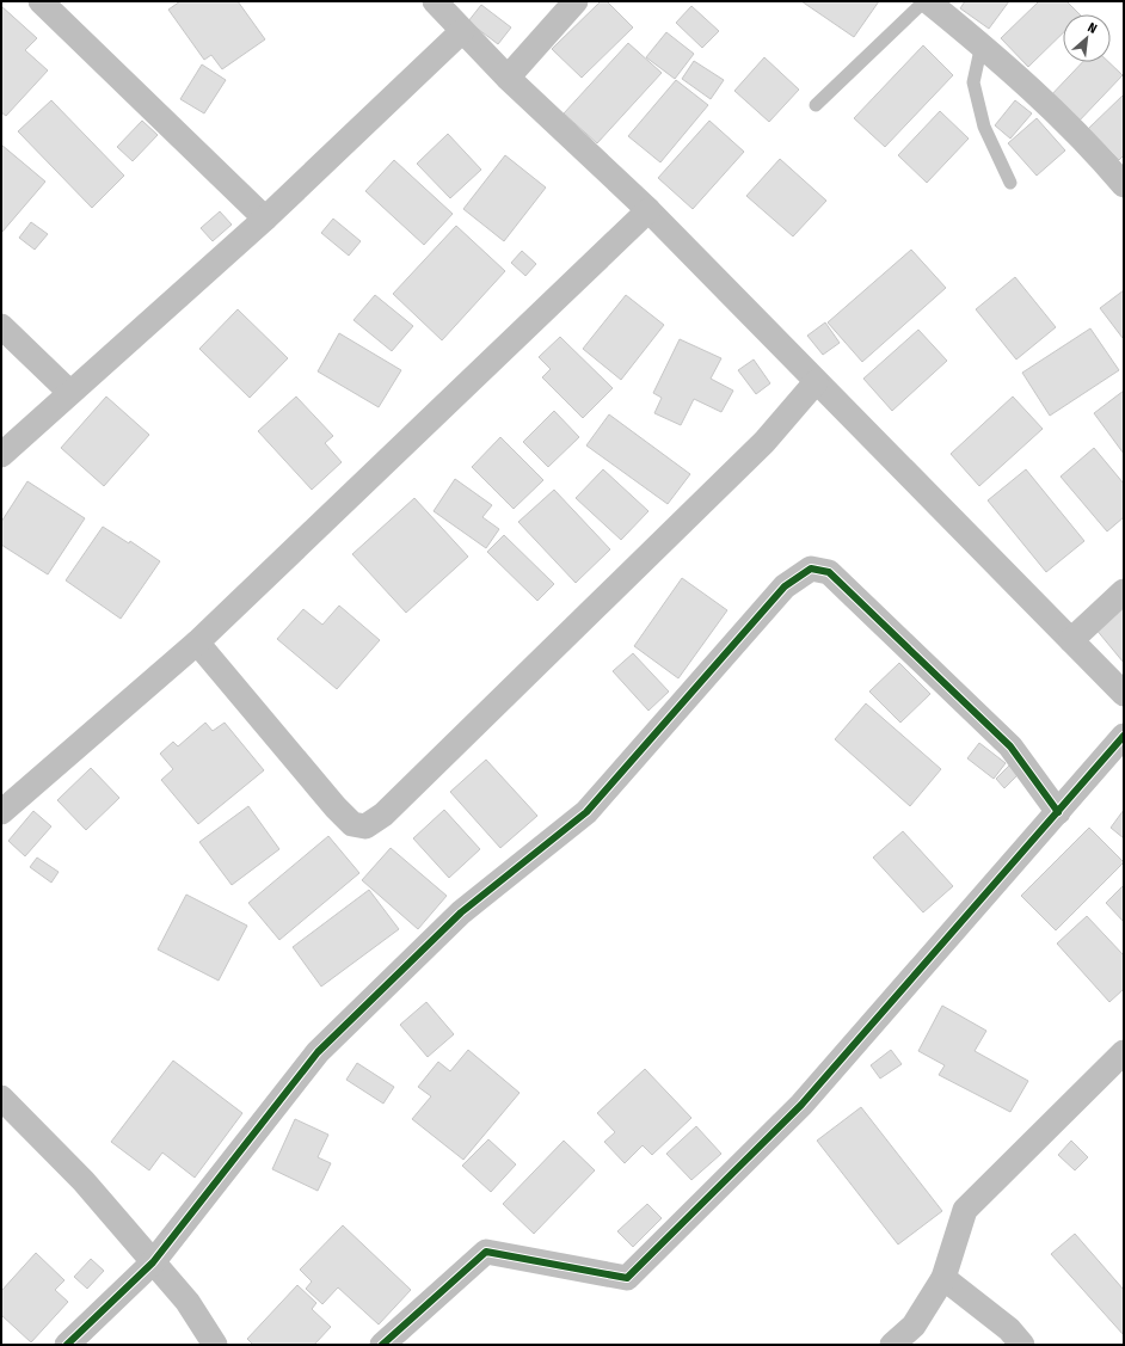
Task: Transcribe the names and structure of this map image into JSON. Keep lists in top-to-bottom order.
{
  "north": "top right"
}
